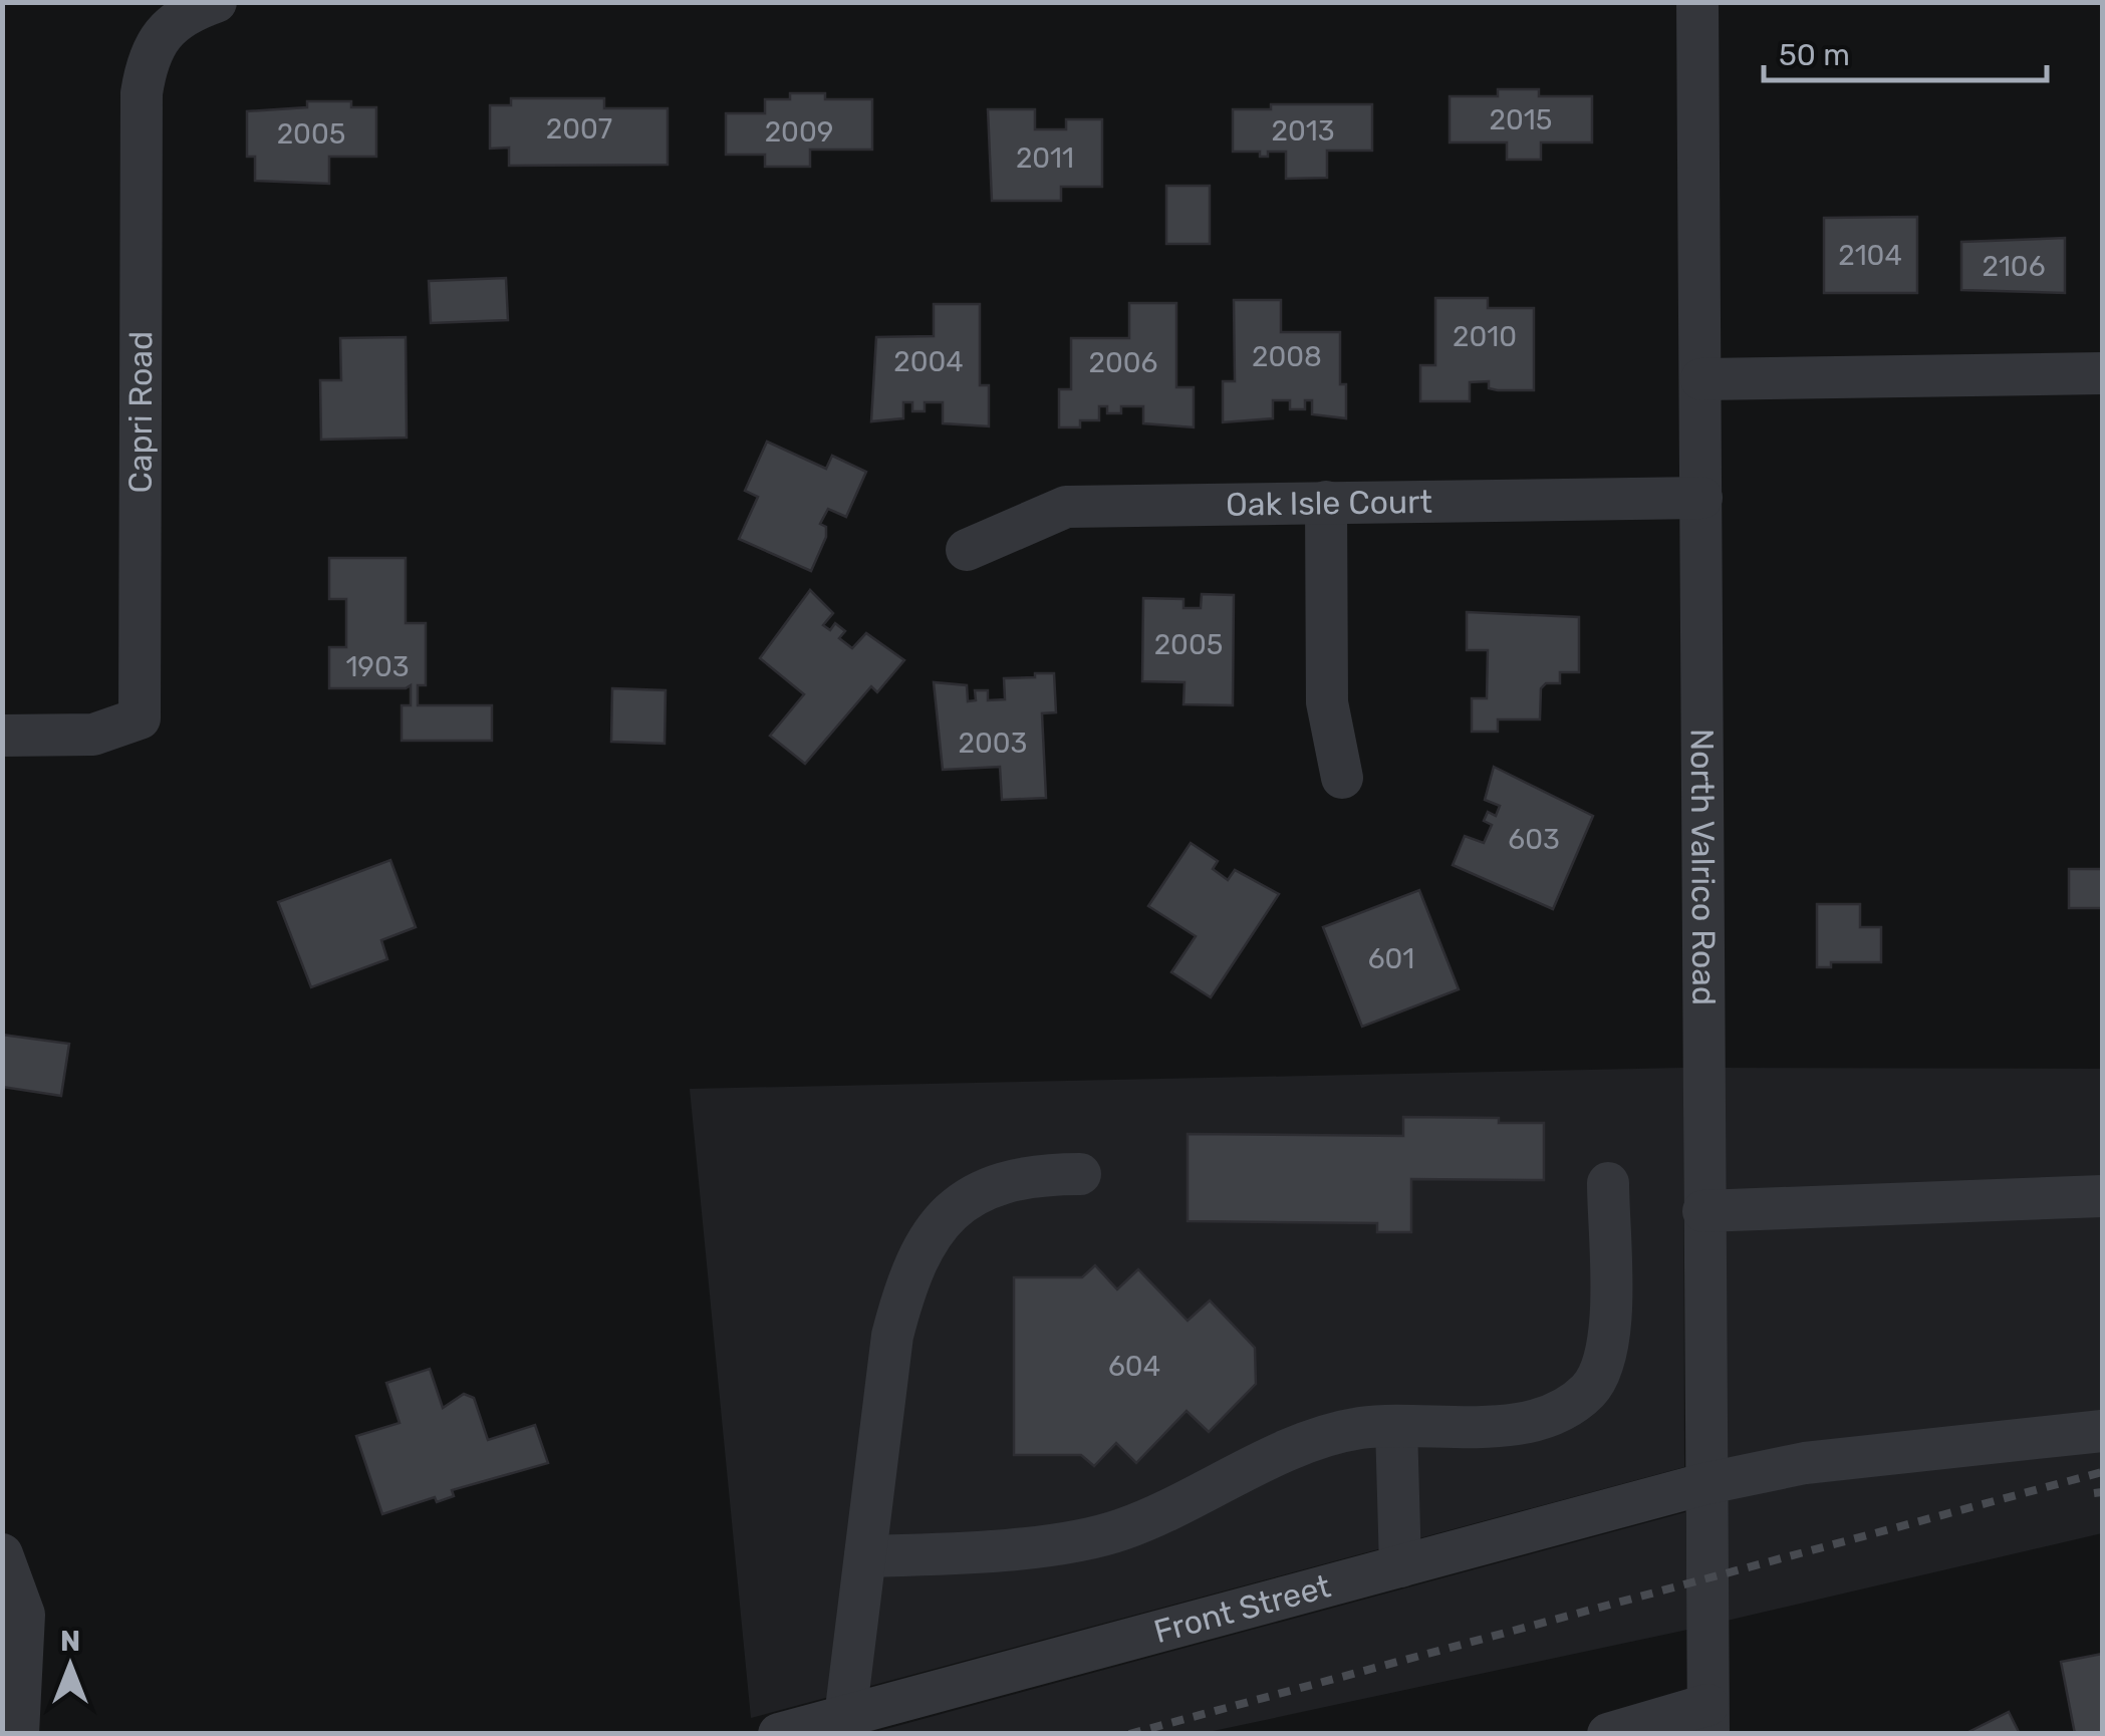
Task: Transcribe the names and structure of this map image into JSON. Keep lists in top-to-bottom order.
{
  "streets": {
    "street": [
      "Capri Road",
      "Oak Isle Court",
      "North Valrico Road",
      "Front Street"
    ]
  },
  "crossings": [
    ["Oak Isle Court", "North Valrico Road"],
    ["North Valrico Road", "Front Street"]
  ],
  "house_numbers": [
    "2015",
    "2007",
    "2013",
    "2009",
    "2005",
    "2011",
    "2104",
    "2106",
    "2010",
    "2008",
    "2004",
    "2006",
    "2005",
    "1903",
    "2003",
    "603",
    "601",
    "604"
  ],
  "scale_bar": "50 m",
  "north": "top"
}
